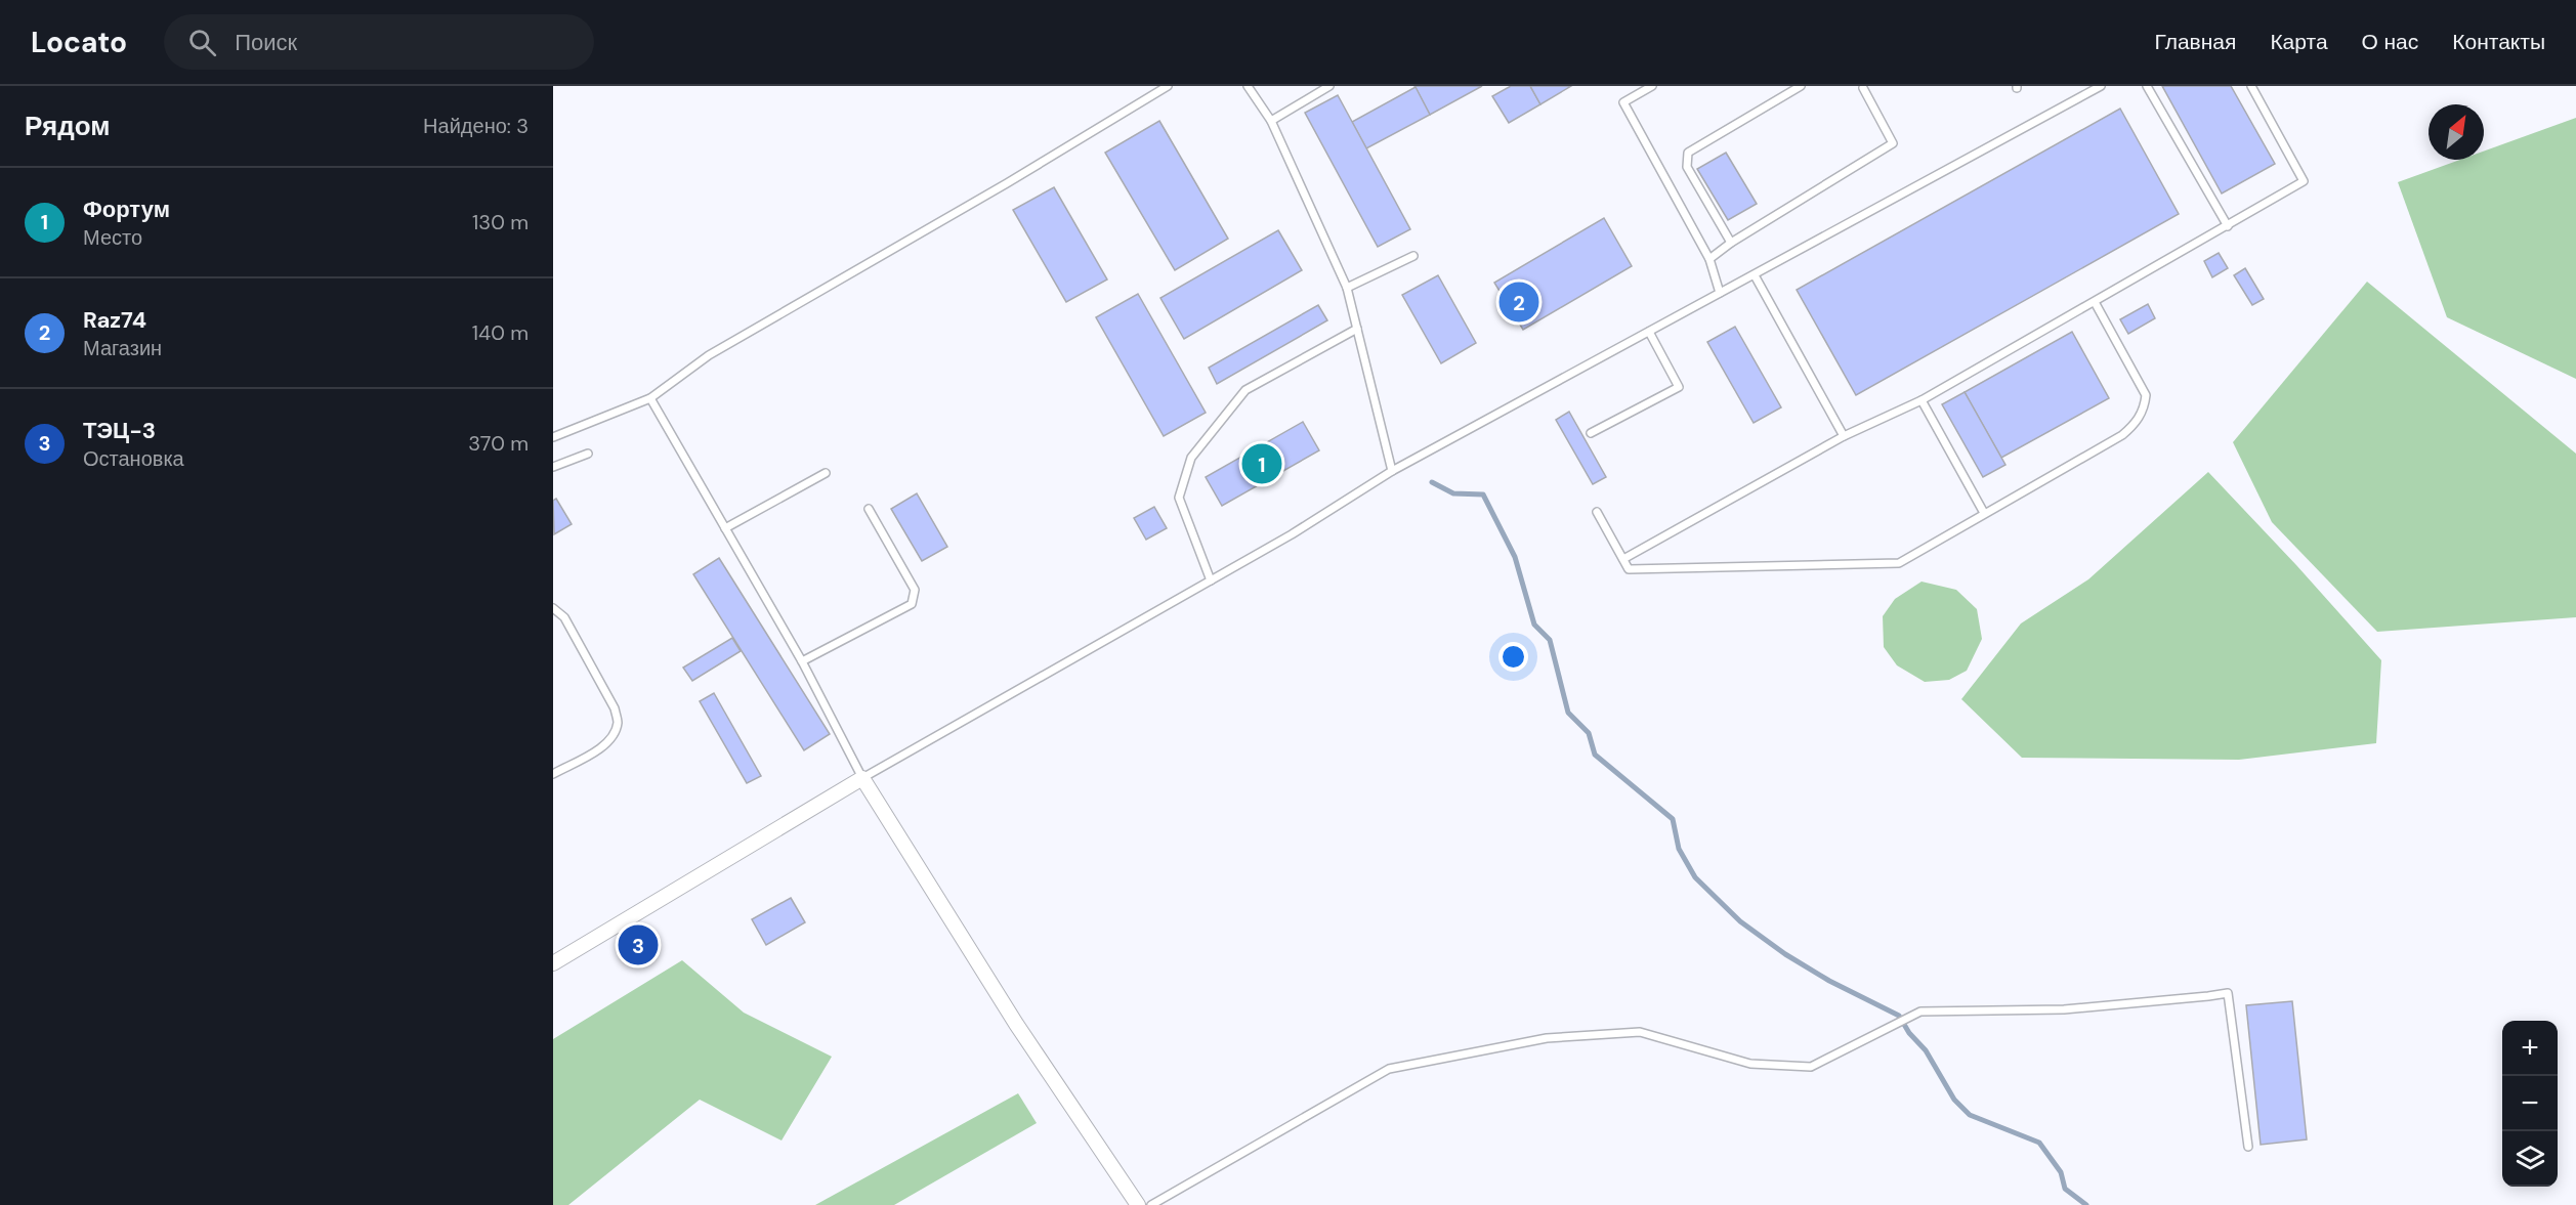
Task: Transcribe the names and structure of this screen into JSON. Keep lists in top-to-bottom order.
{
  "north": "top right",
  "page": {
    "header": "Locato",
    "search": "Поиск",
    "nav": [
      "Главная",
      "Карта",
      "О нас",
      "Контакты"
    ],
    "heading": ["Рядом", "Найдено: 3"],
    "list": [
      {
        "mark": "1",
        "name": "Фортум",
        "note": "Место",
        "value": "130 m"
      },
      {
        "mark": "2",
        "name": "Raz74",
        "note": "Магазин",
        "value": "140 m"
      },
      {
        "mark": "3",
        "name": "ТЭЦ-3",
        "note": "Остановка",
        "value": "370 m"
      }
    ],
    "pins": ["2", "1", "3"],
    "map_buttons": ["+", "−"]
  }
}
